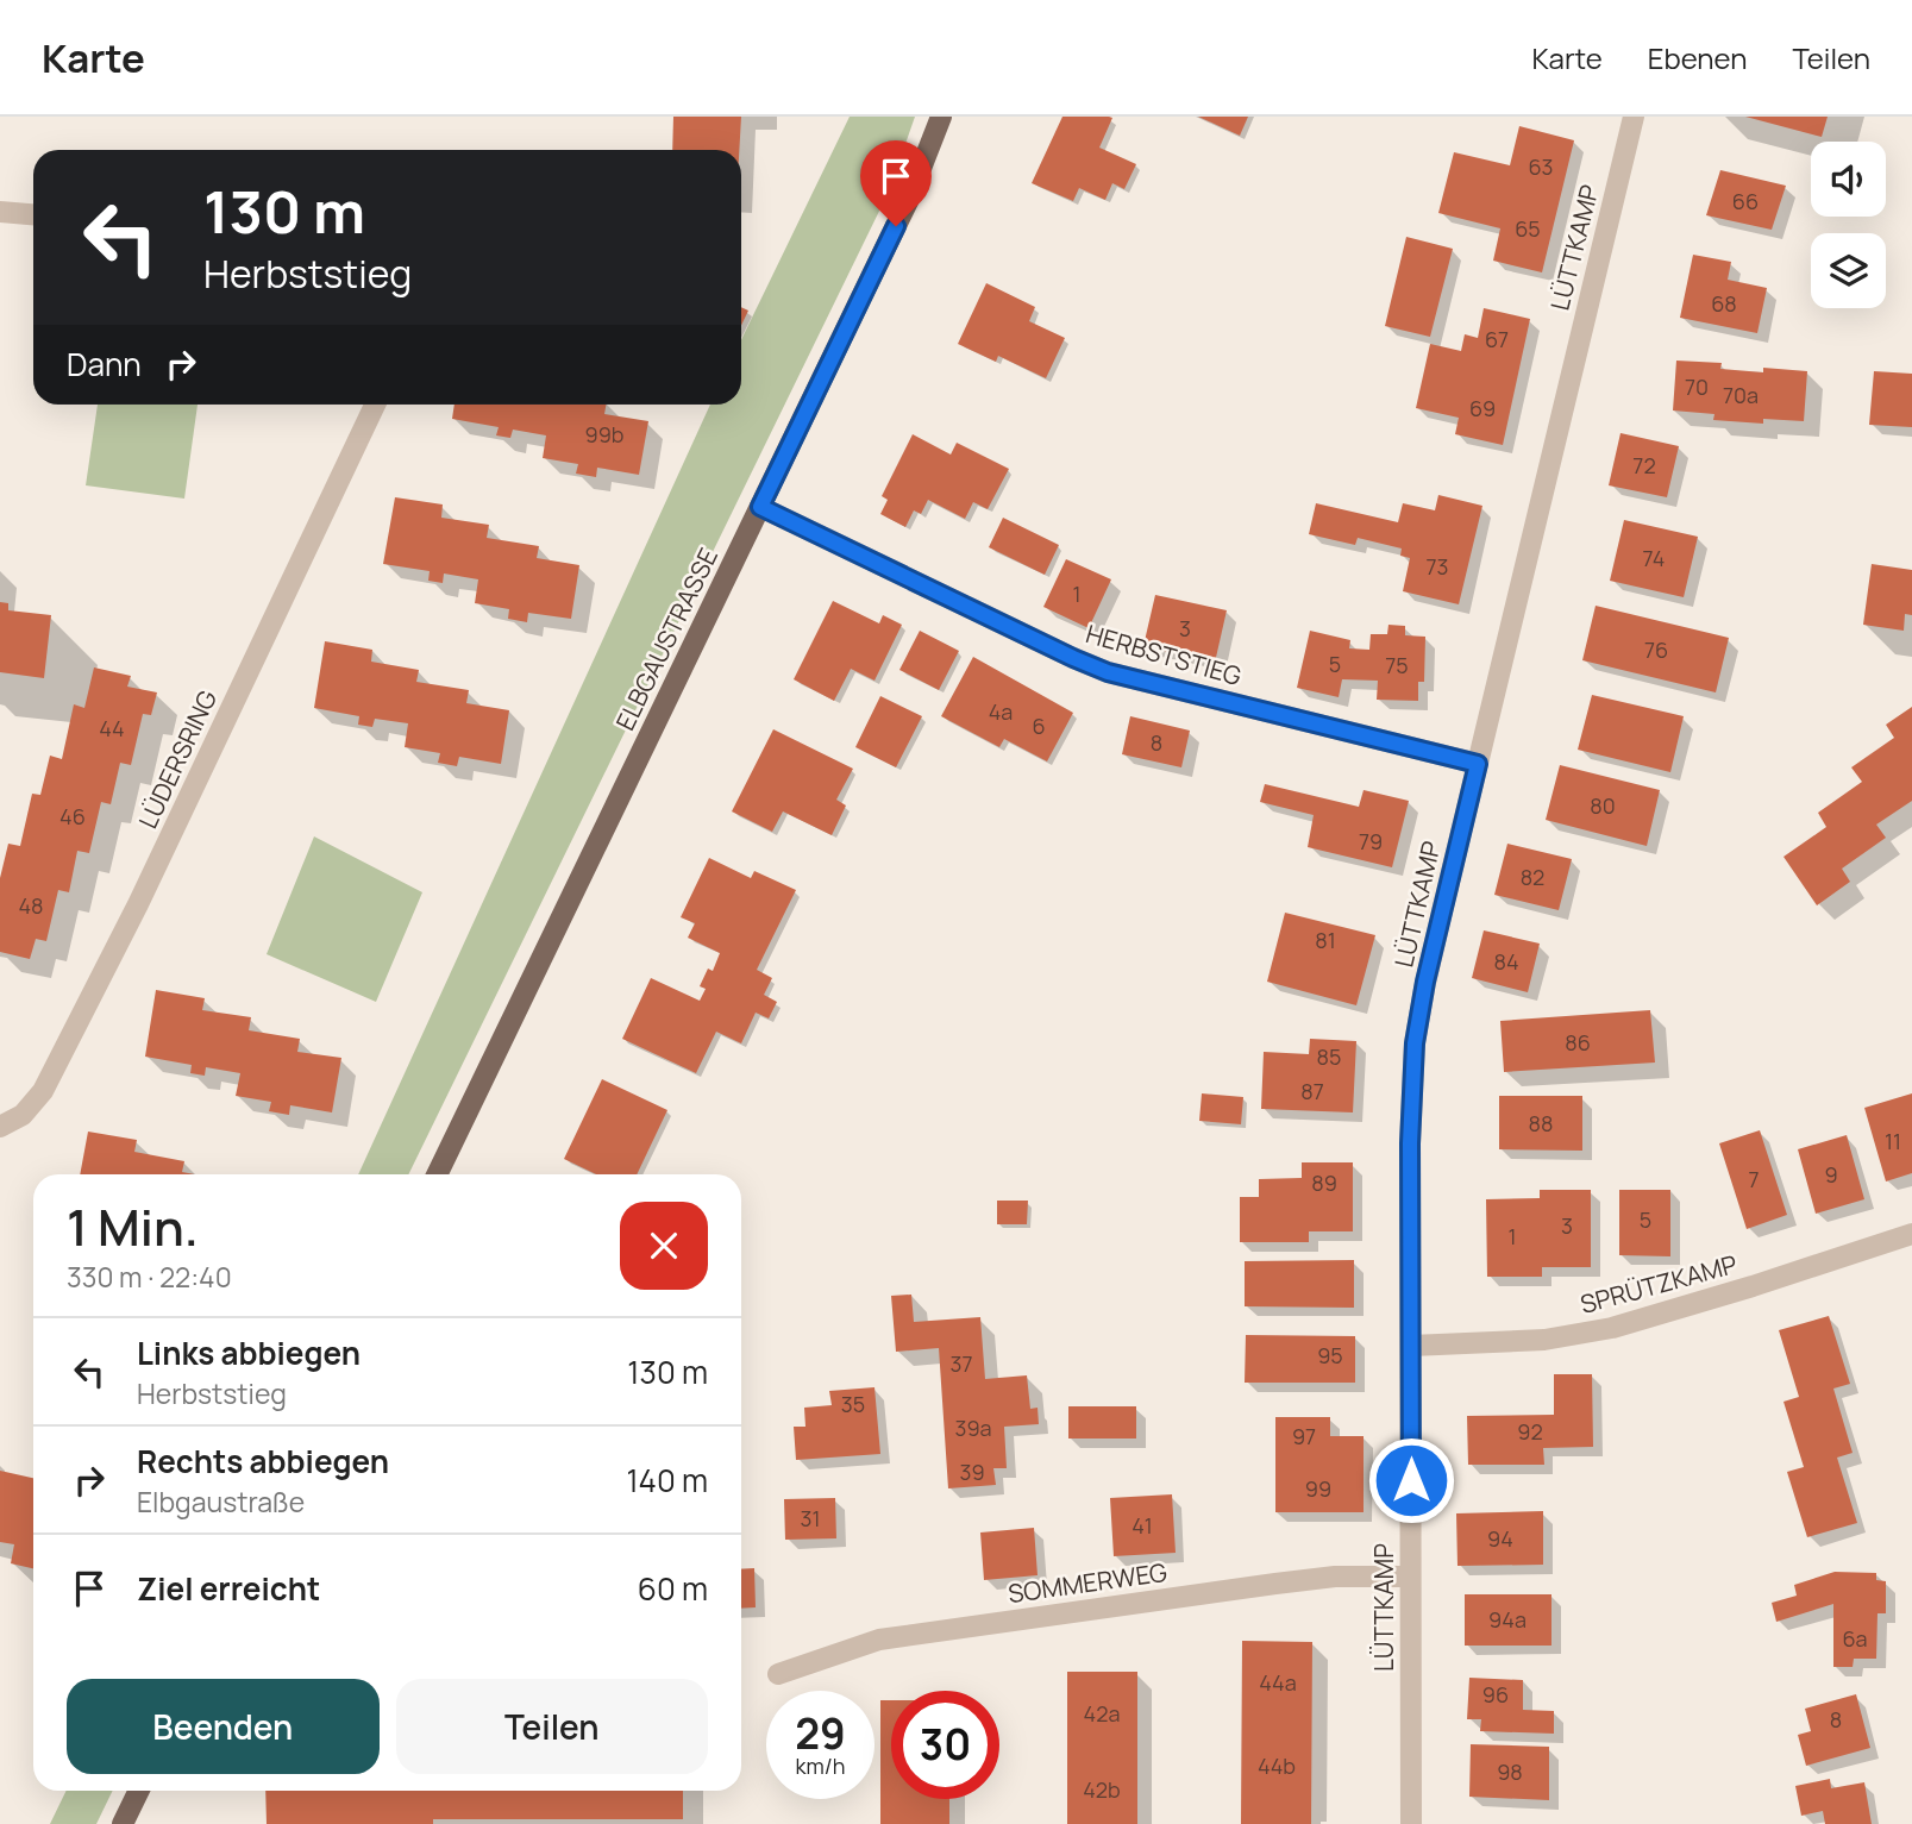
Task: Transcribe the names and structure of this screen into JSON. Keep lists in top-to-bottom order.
{
  "streets": {
    "main road": ["ELBGAUSTRASSE"],
    "street": [
      "LÜTTKAMP",
      "HERBSTSTIEG",
      "LÜDERSRING",
      "SPRÜTZKAMP",
      "SOMMERWEG"
    ]
  },
  "crossings": [
    ["LÜTTKAMP", "HERBSTSTIEG"],
    ["LÜTTKAMP", "SPRÜTZKAMP"],
    ["LÜTTKAMP", "SOMMERWEG"],
    ["ELBGAUSTRASSE", "HERBSTSTIEG"]
  ],
  "house_numbers": [
    "63",
    "66",
    "65",
    "68",
    "67",
    "70",
    "70a",
    "69",
    "99b",
    "72",
    "74",
    "73",
    "1",
    "3",
    "76",
    "5",
    "75",
    "4a",
    "6",
    "44",
    "8",
    "80",
    "46",
    "79",
    "82",
    "48",
    "81",
    "84",
    "86",
    "85",
    "87",
    "88",
    "11",
    "9",
    "7",
    "89",
    "5",
    "3",
    "1",
    "95",
    "37",
    "35",
    "39a",
    "92",
    "97",
    "39",
    "99",
    "31",
    "41",
    "94",
    "94a",
    "6a",
    "44a",
    "96",
    "42a",
    "8",
    "44b",
    "98",
    "42b"
  ],
  "page": {
    "header": "Karte",
    "nav": ["Karte", "Ebenen", "Teilen"],
    "turn": ["130 m", "Herbststieg"],
    "then": "Dann",
    "heading": ["1 Min.", "330 m · 22:40"],
    "list": [
      {
        "name": "Links abbiegen",
        "note": "Herbststieg",
        "value": "130 m"
      },
      {
        "name": "Rechts abbiegen",
        "note": "Elbgaustraße",
        "value": "140 m"
      },
      {
        "name": "Ziel erreicht",
        "value": "60 m"
      }
    ],
    "buttons": ["Beenden", "Teilen"],
    "speed": "29 km/h",
    "limit": "30"
  }
}
